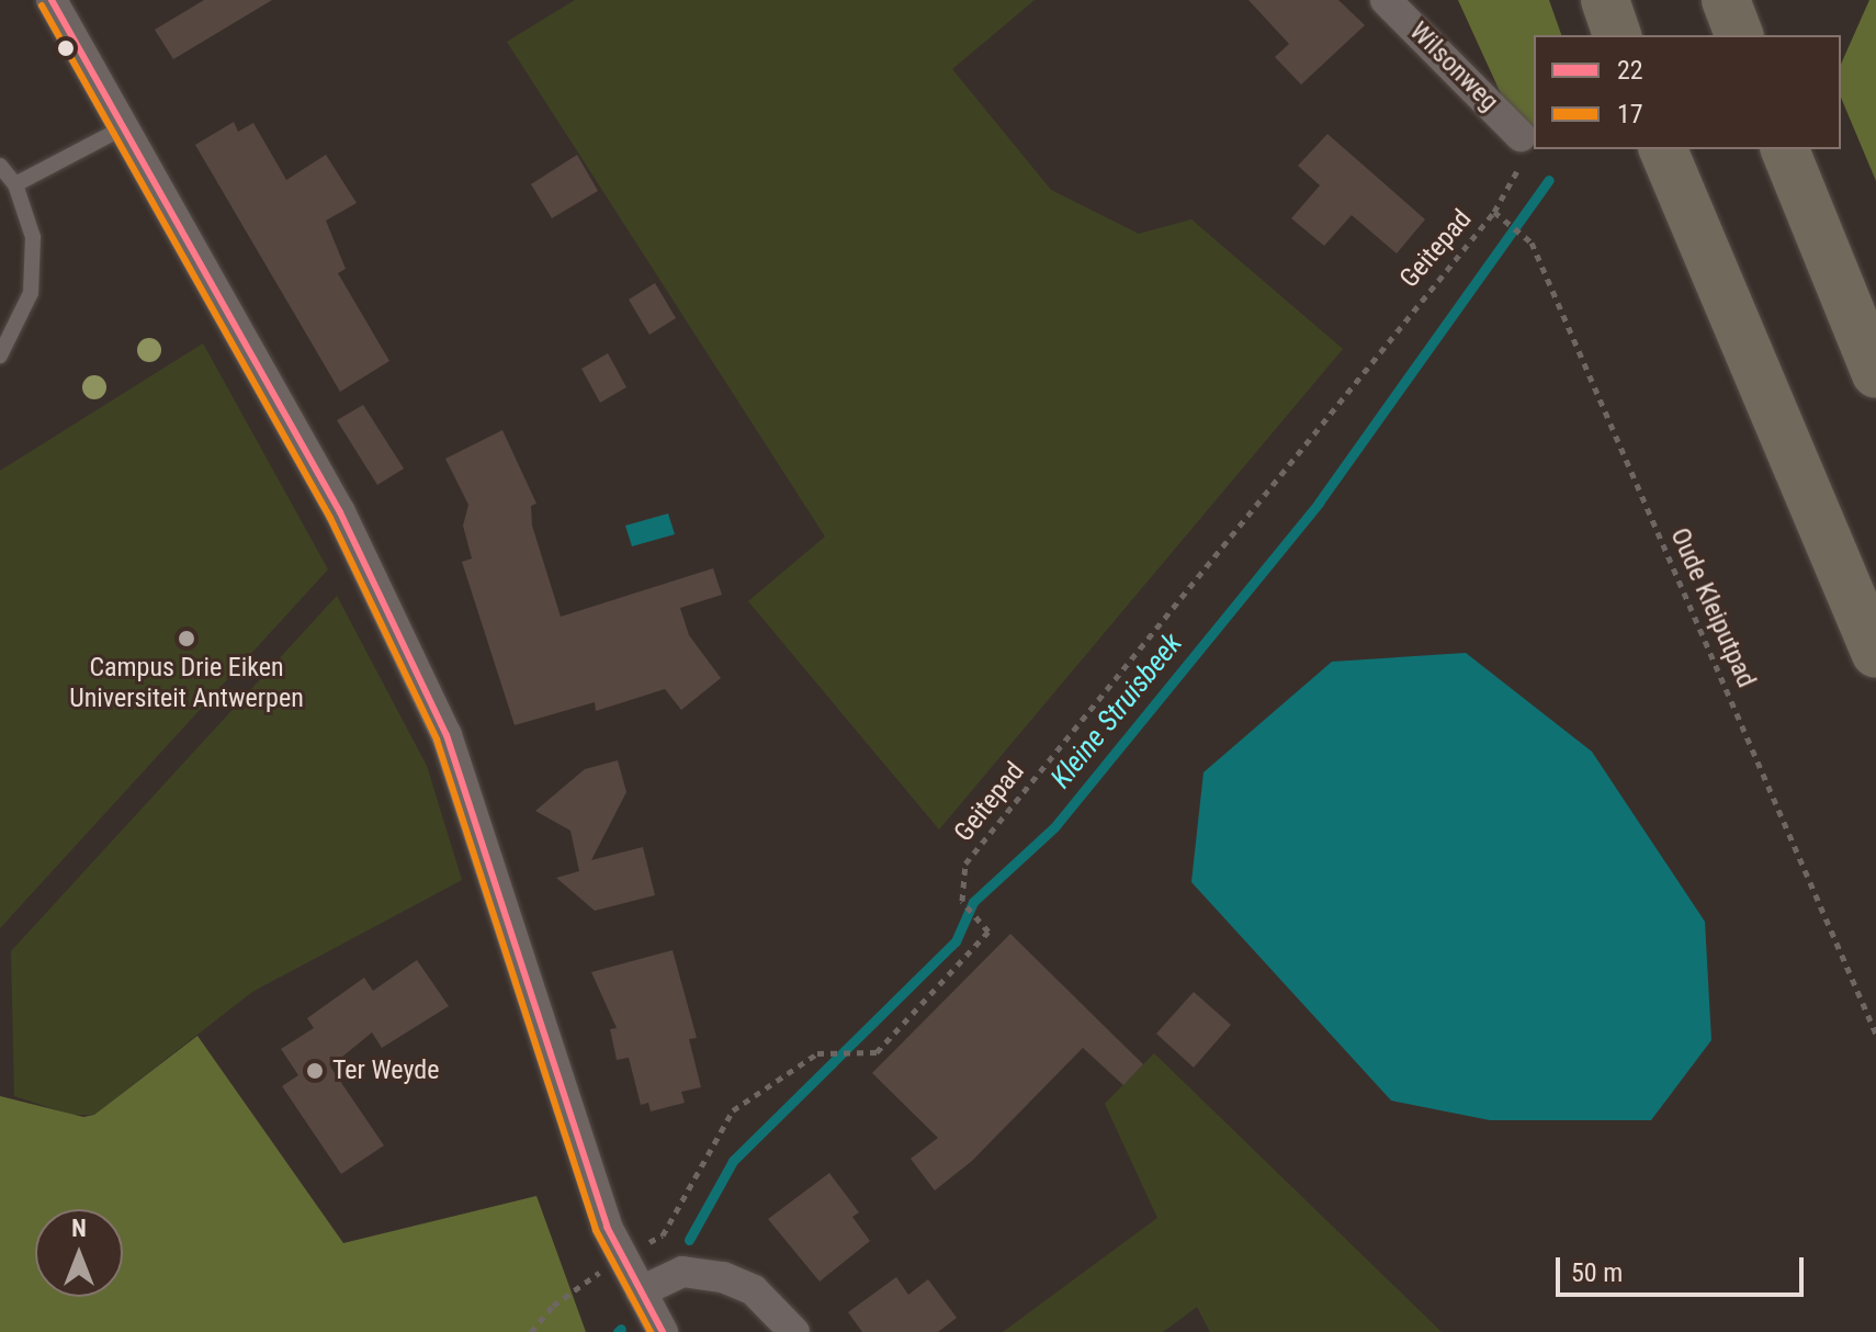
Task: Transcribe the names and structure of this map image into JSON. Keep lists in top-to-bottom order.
{
  "streets": {
    "street": ["Wilsonweg"],
    "path": ["Geitepad", "Oude Kleiputpad"]
  },
  "crossings": [
    ["Wilsonweg", "Geitepad"],
    ["Geitepad", "Oude Kleiputpad"]
  ],
  "water": ["Kleine Struisbeek"],
  "places": ["Campus Drie Eiken Universiteit Antwerpen", "Ter Weyde"],
  "lines": ["transit line 22", "transit line 17"],
  "legend": ["22", "17"],
  "scale_bar": "50 m",
  "north": "top"
}
